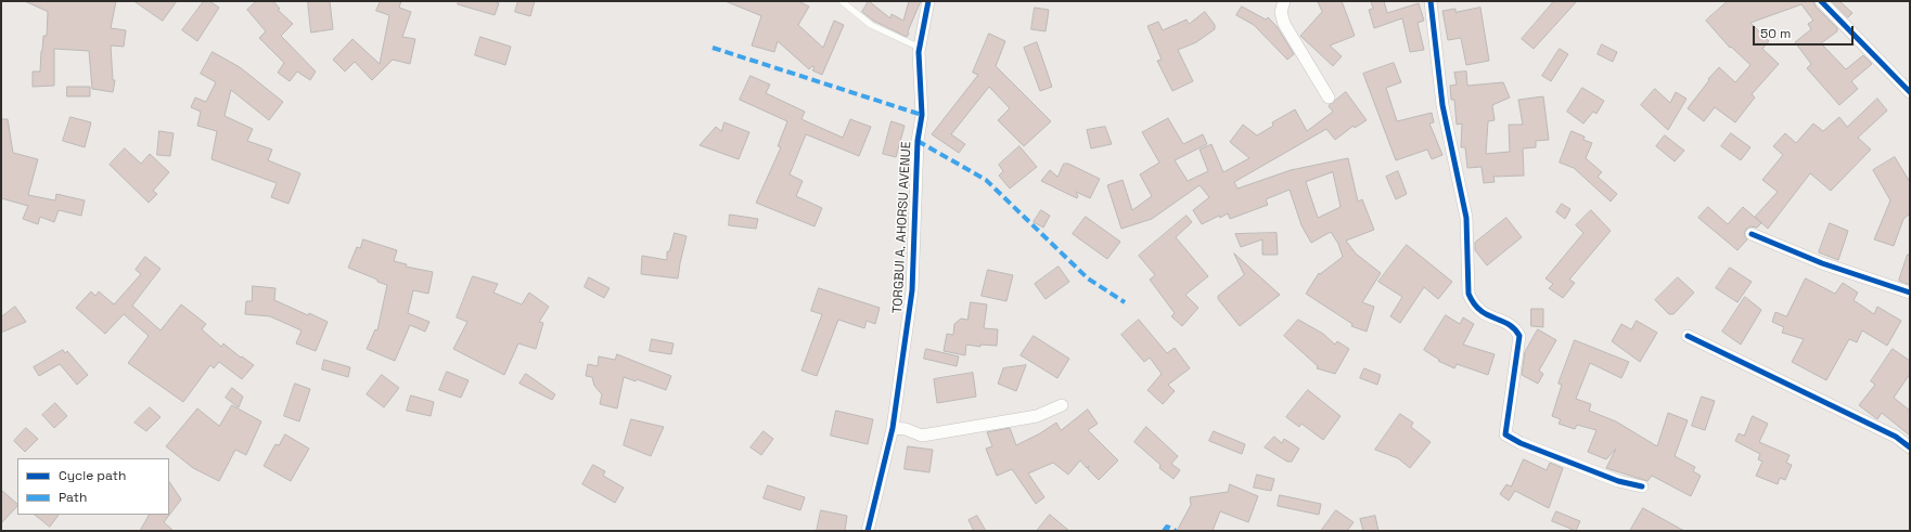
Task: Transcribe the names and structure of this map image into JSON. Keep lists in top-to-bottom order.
{
  "streets": {
    "street": ["TORGBUI A. AHORSU AVENUE"]
  },
  "legend": ["Cycle path", "Path"],
  "scale_bar": "50 m"
}
